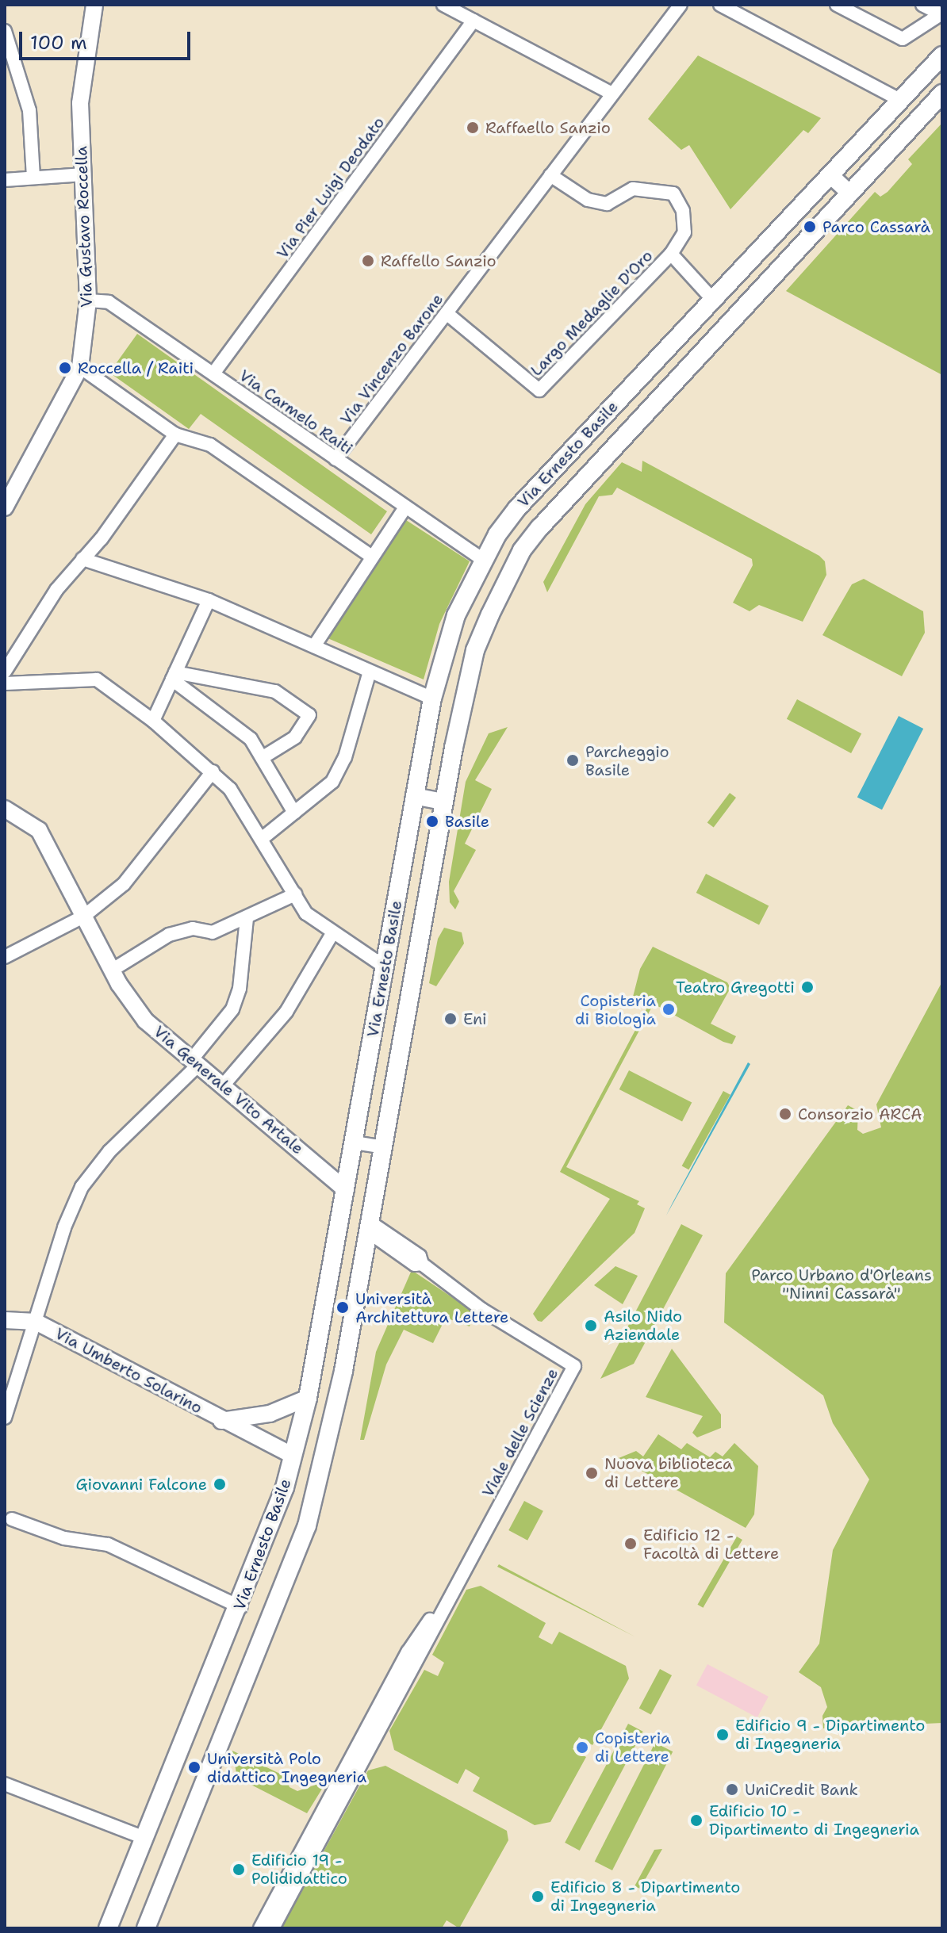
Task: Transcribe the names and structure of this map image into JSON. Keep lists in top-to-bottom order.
{
  "streets": {
    "main road": ["Via Ernesto Basile"],
    "street": [
      "Via Pier Luigi Deodato",
      "Via Gustavo Roccella",
      "Largo Medaglie D'Oro",
      "Via Vincenzo Barone",
      "Via Carmelo Raiti",
      "Via Generale Vito Artale",
      "Via Umberto Solarino",
      "Viale delle Scienze"
    ]
  },
  "crossings": [
    ["Via Pier Luigi Deodato", "Via Carmelo Raiti"],
    ["Via Gustavo Roccella", "Via Carmelo Raiti"],
    ["Largo Medaglie D'Oro", "Via Vincenzo Barone"],
    ["Via Vincenzo Barone", "Via Carmelo Raiti"],
    ["Via Carmelo Raiti", "Via Ernesto Basile"],
    ["Via Ernesto Basile", "Via Generale Vito Artale"],
    ["Via Ernesto Basile", "Via Umberto Solarino"],
    ["Via Ernesto Basile", "Viale delle Scienze"]
  ],
  "parks": ["Parco Urbano d'Orleans \"Ninni Cassarà\""],
  "places": [
    "Raffaello Sanzio",
    "Parco Cassarà",
    "Raffello Sanzio",
    "Roccella / Raiti",
    "Parcheggio Basile",
    "Basile",
    "Teatro Gregotti",
    "Copisteria di Biologia",
    "Eni",
    "Consorzio ARCA",
    "Università Architettura Lettere",
    "Asilo Nido Aziendale",
    "Nuova biblioteca di Lettere",
    "Giovanni Falcone",
    "Edificio 12 - Facoltà di Lettere",
    "Edificio 9 - Dipartimento di Ingegneria",
    "Copisteria di Lettere",
    "Università Polo didattico Ingegneria",
    "UniCredit Bank",
    "Edificio 10 - Dipartimento di Ingegneria",
    "Edificio 19 - Polididattico",
    "Edificio 8 - Dipartimento di Ingegneria"
  ],
  "scale_bar": "100 m"
}
